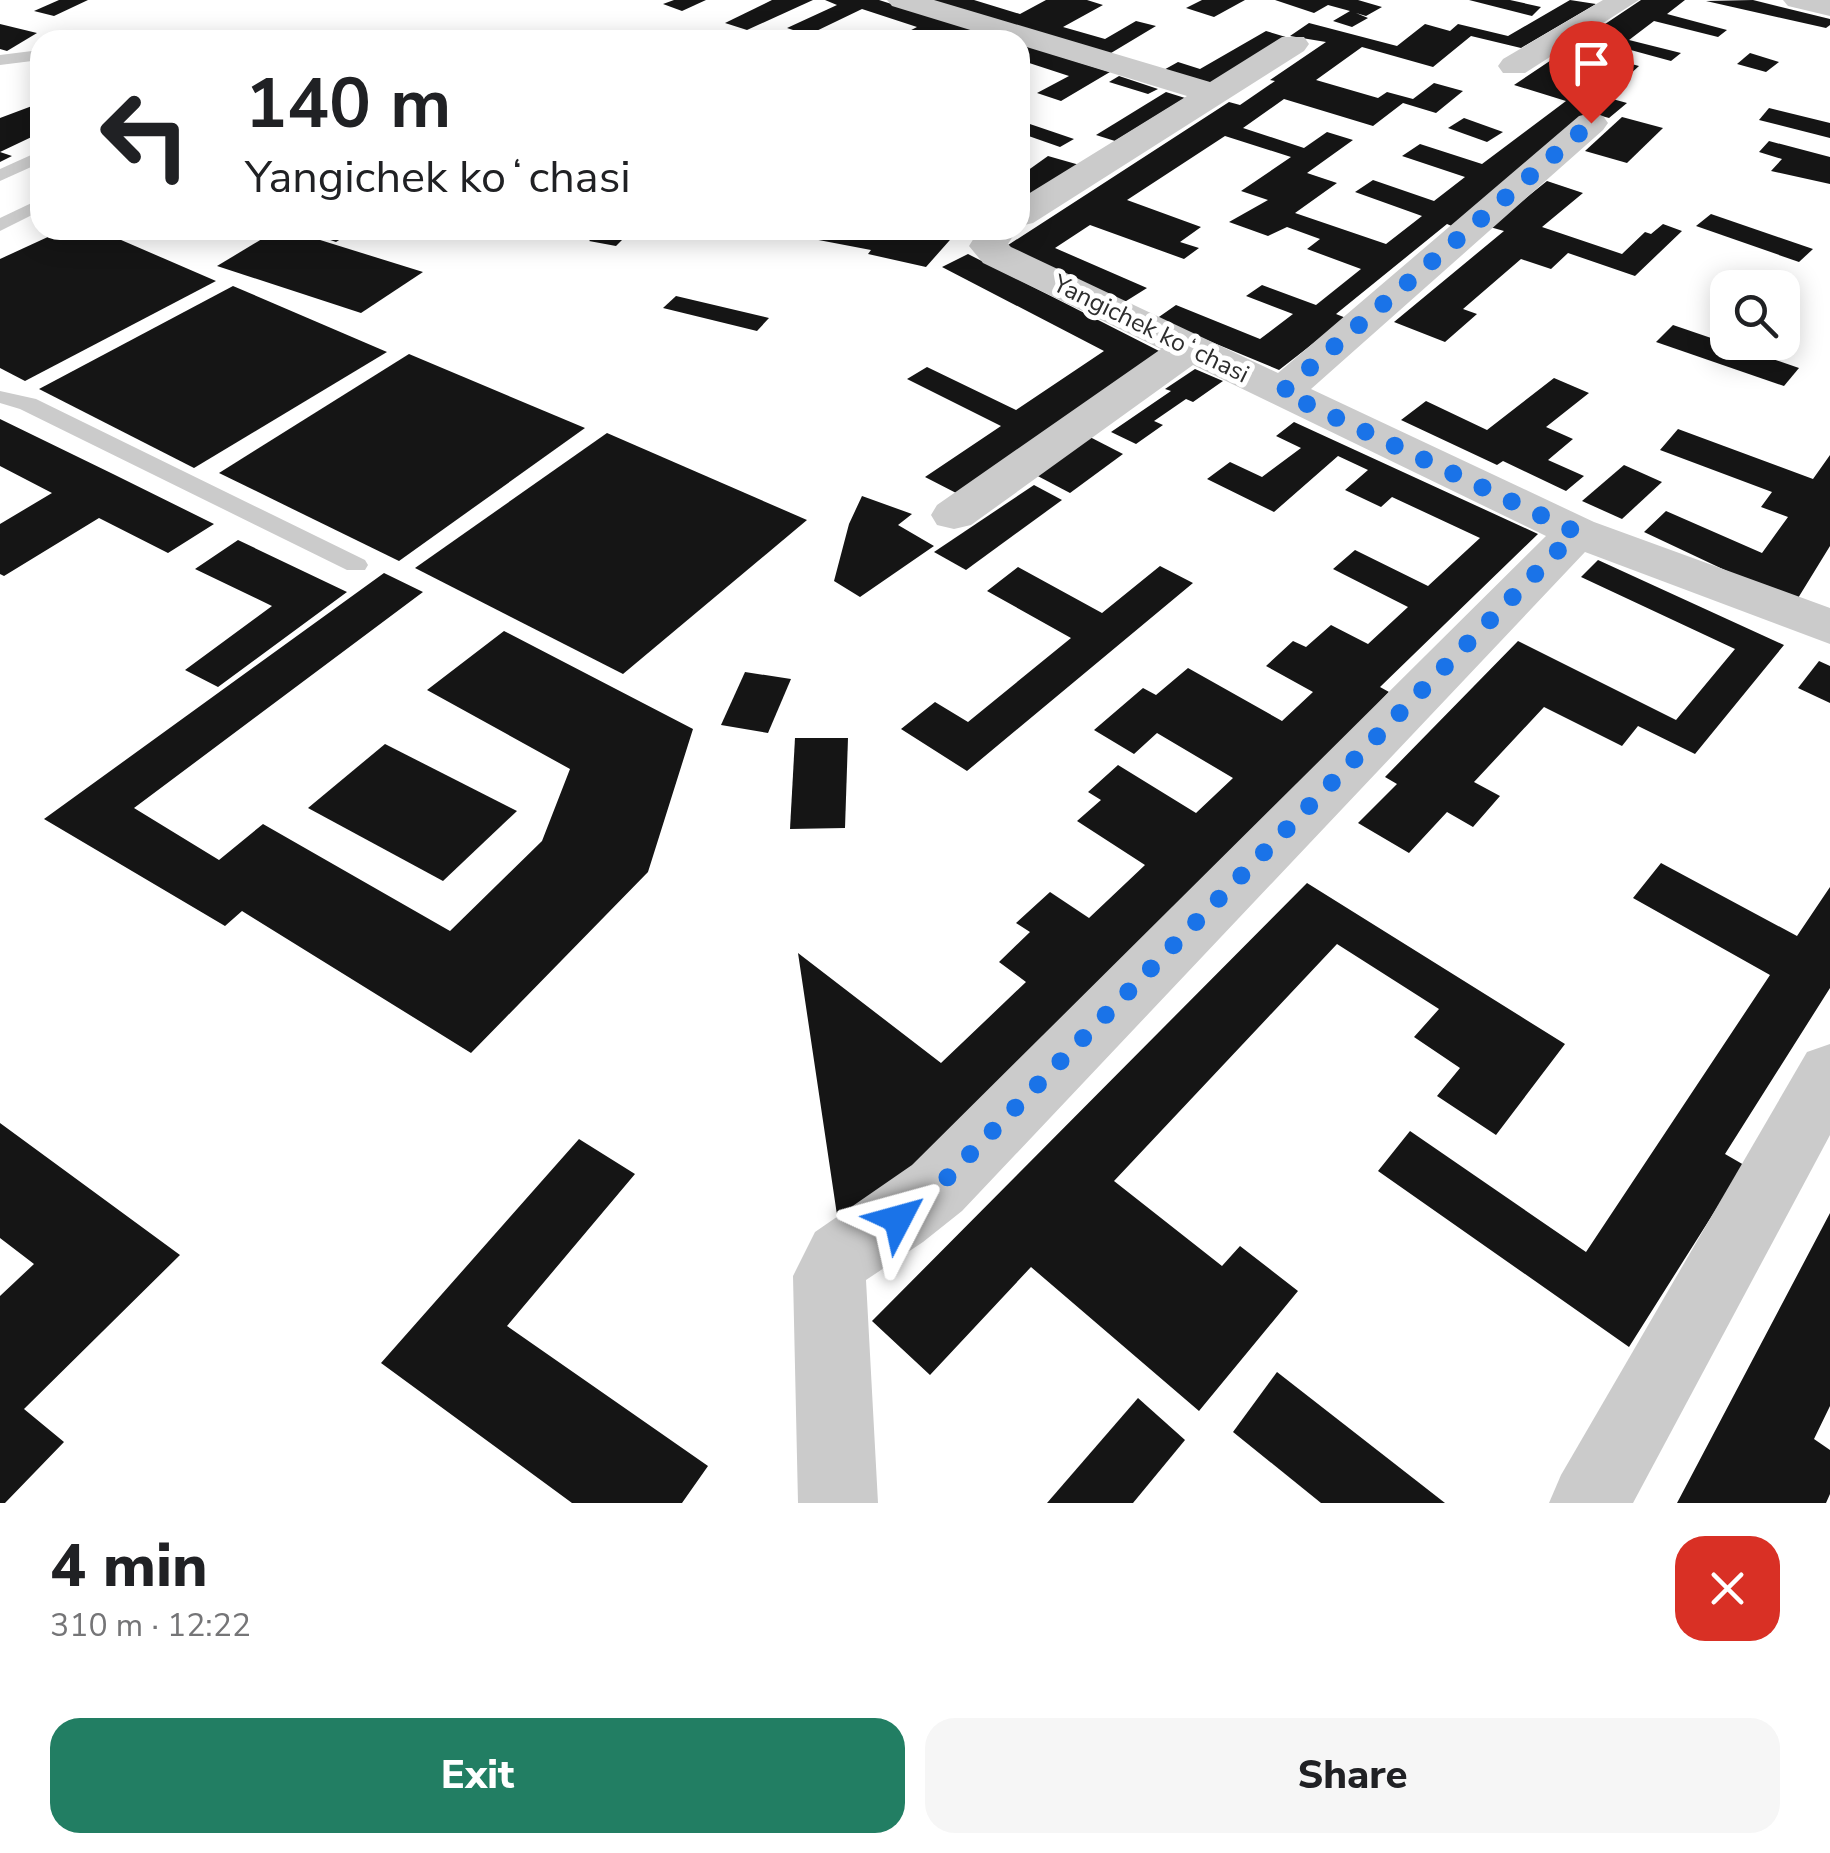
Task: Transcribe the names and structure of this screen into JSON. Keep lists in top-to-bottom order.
{
  "streets": {
    "street": ["Yangichek koʻchasi"]
  },
  "page": {
    "turn": ["140 m", "Yangichek koʻchasi"],
    "heading": ["4 min", "310 m · 12:22"],
    "buttons": ["Exit", "Share"]
  }
}
